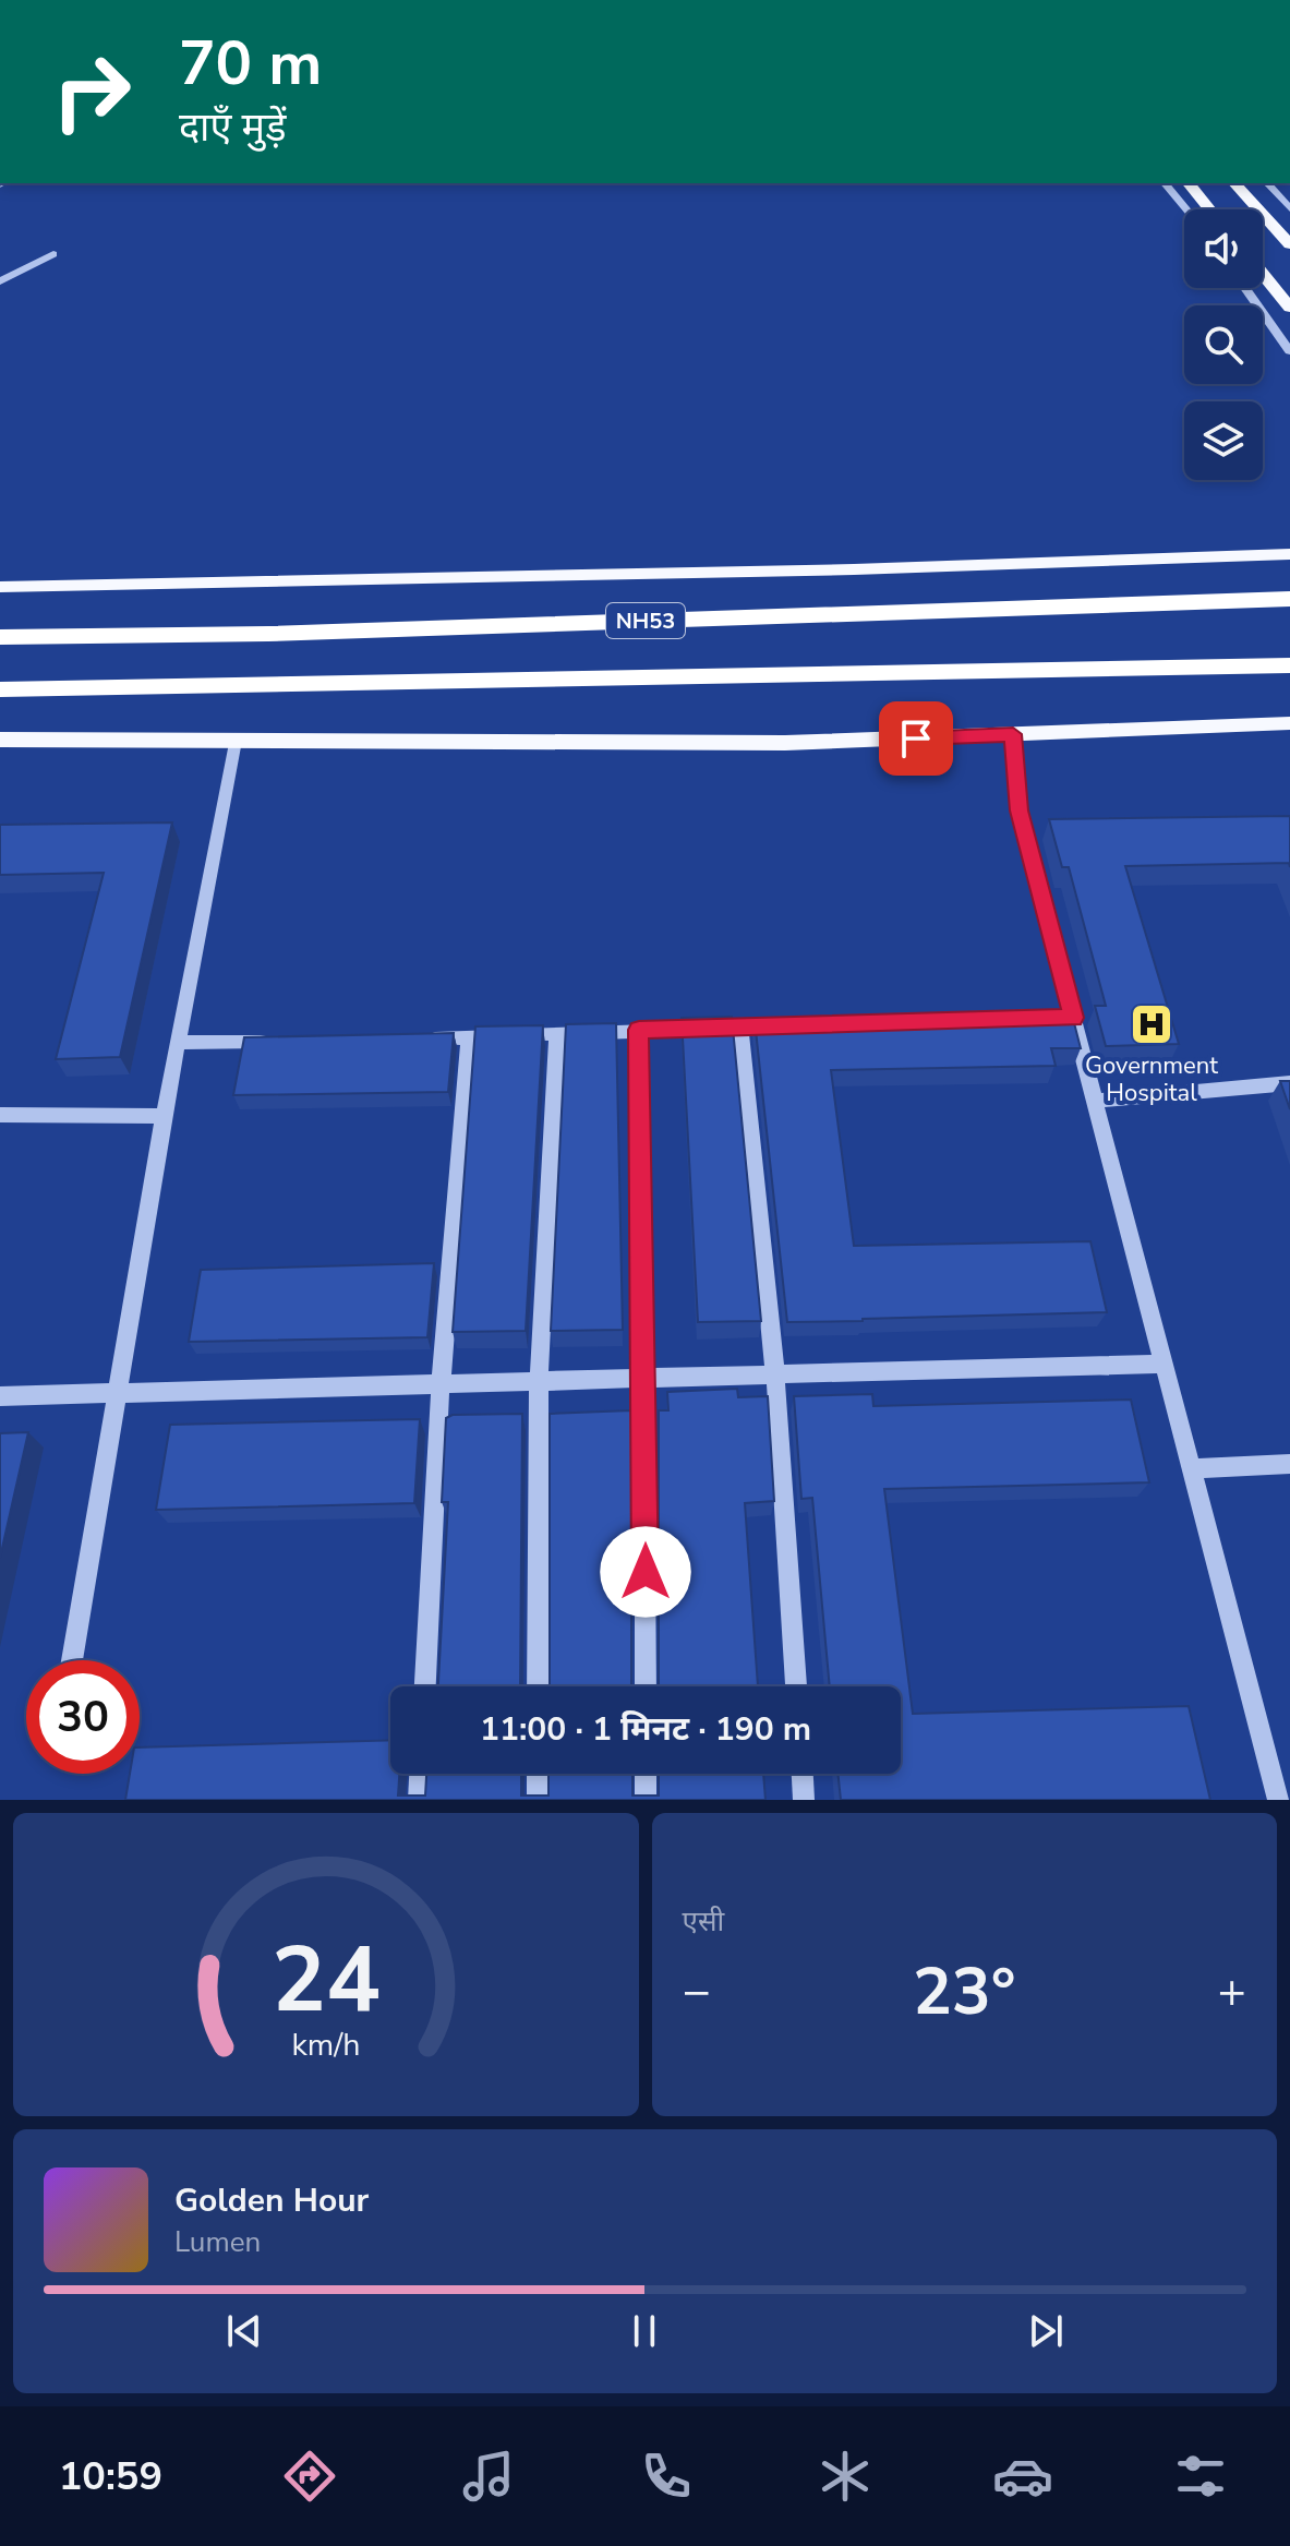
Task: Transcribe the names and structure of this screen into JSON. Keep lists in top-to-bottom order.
{
  "streets": {
    "highway": ["NH53"]
  },
  "places": {
    "hospital": ["Government Hospital"]
  },
  "page": {
    "turn": ["70 m", "दाएँ मुड़ें"],
    "limit": "30",
    "trip": "11:00 · 1 मिनट · 190 m",
    "tile": "एसी",
    "heat": ["−", "23°", "+"],
    "song": ["Golden Hour", "Lumen"],
    "tabs": "10:59",
    "gauge": ["24", "km/h"]
  }
}
